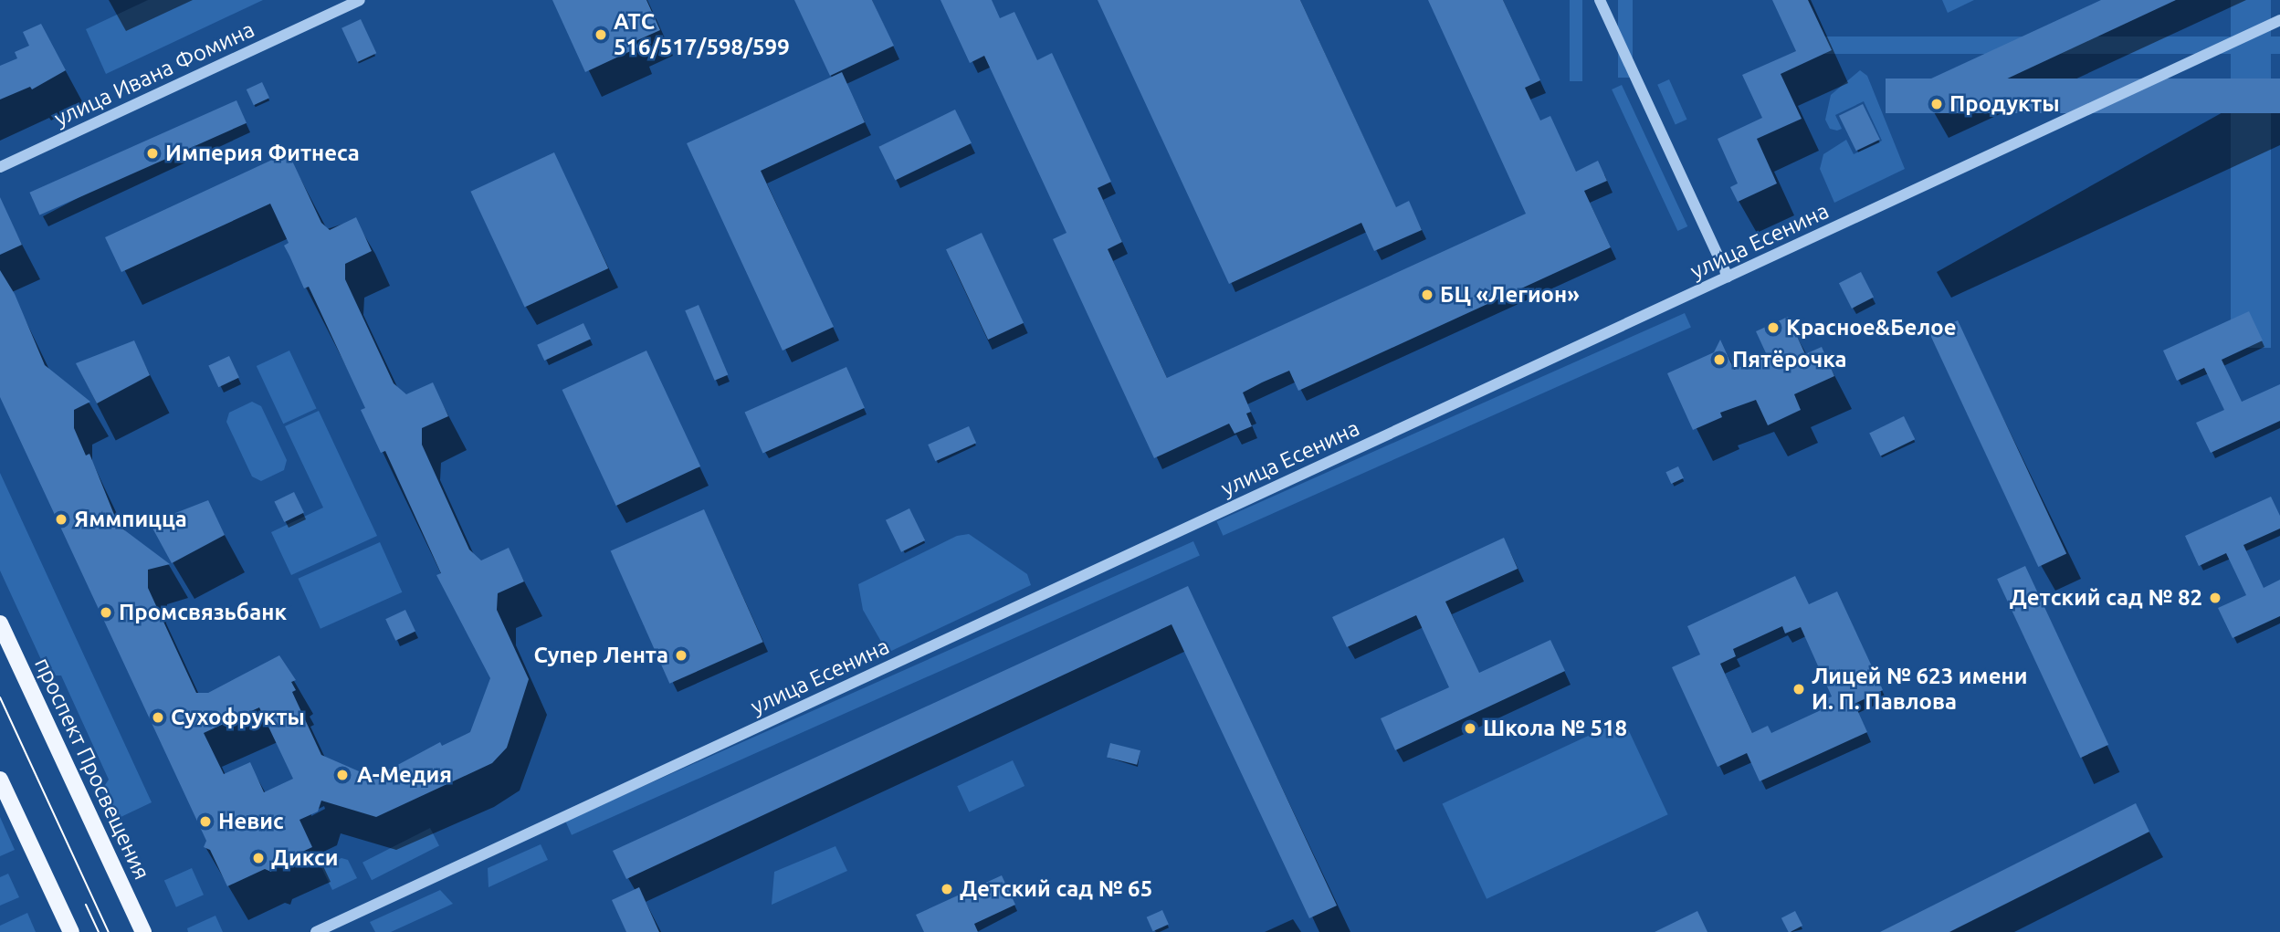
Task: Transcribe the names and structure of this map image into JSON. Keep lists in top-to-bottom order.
{
  "streets": {
    "main road": ["проспект Просвещения"],
    "street": ["улица Ивана Фомина", "улица Есенина"]
  },
  "places": [
    "АТС 516/517/598/599",
    "Продукты",
    "Империя Фитнеса",
    "БЦ «Легион»",
    "Красное&Белое",
    "Пятёрочка",
    "Яммпицца",
    "Детский сад № 82",
    "Промсвязьбанк",
    "Супер Лента",
    "Лицей № 623 имени И. П. Павлова",
    "Сухофрукты",
    "Школа № 518",
    "А-Медия",
    "Невис",
    "Дикси",
    "Детский сад № 65"
  ]
}
